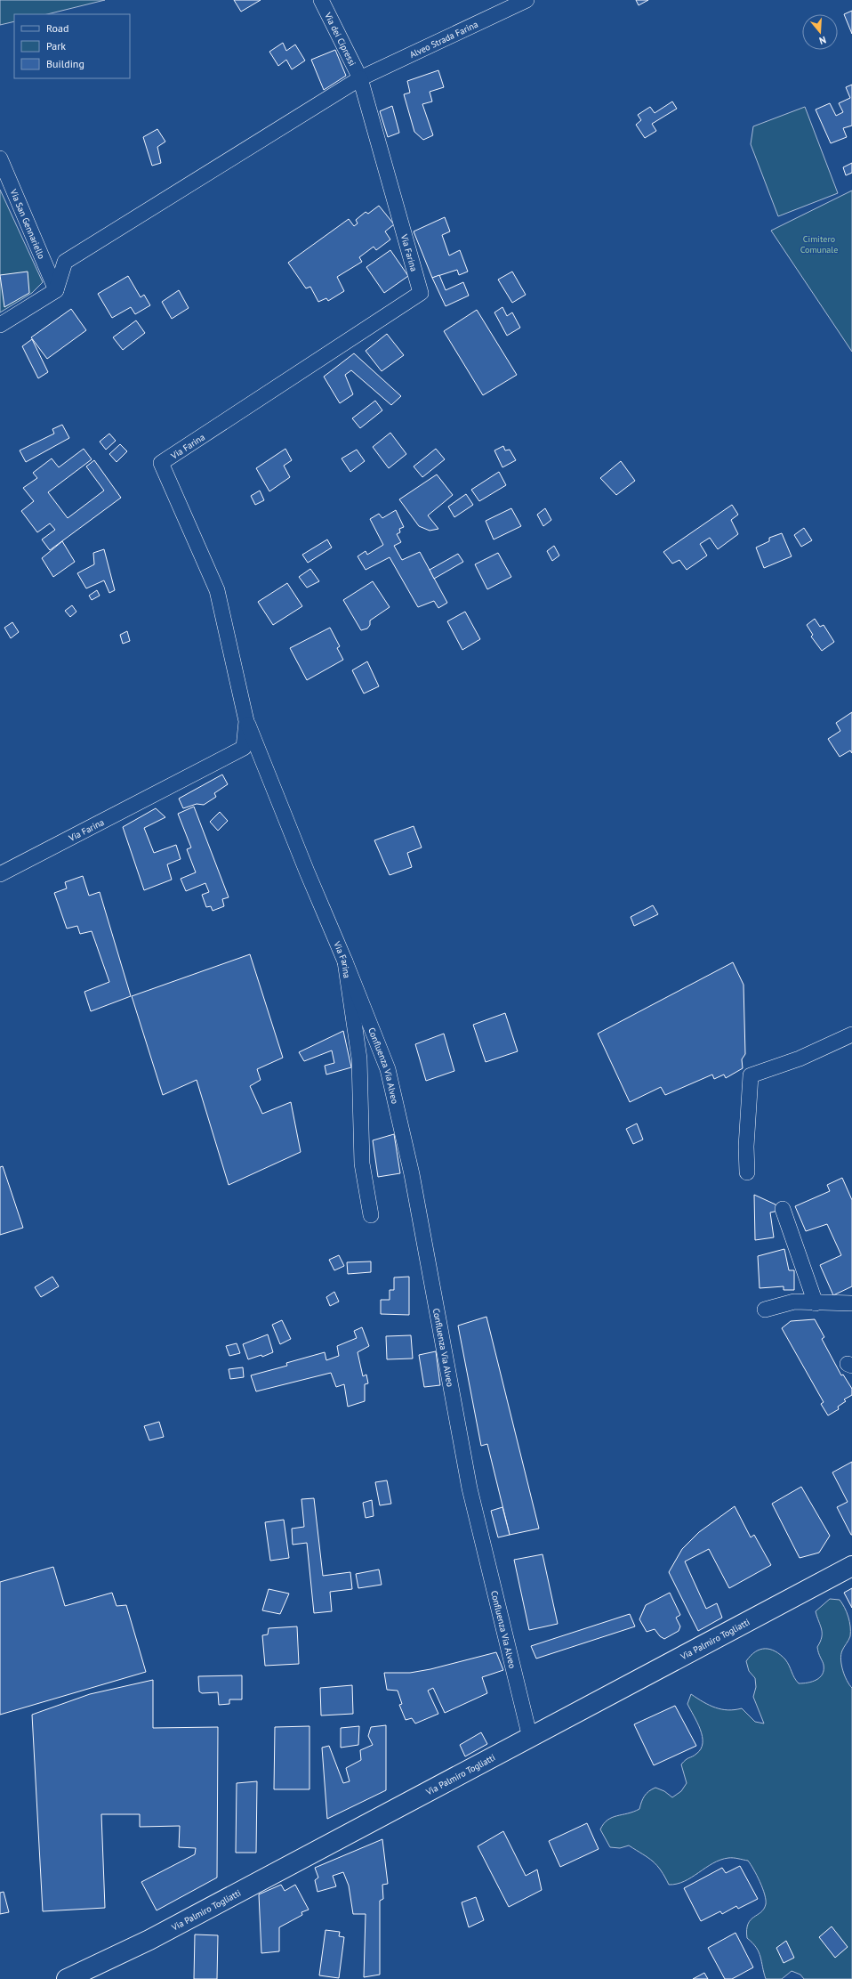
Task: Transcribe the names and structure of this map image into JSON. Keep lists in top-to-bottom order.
{
  "streets": {
    "street": [
      "Via dei Cipressi",
      "Alveo Strada Farina",
      "Via San Gennariello",
      "Via Farina",
      "Confluenza Via Alveo",
      "Via Palmiro Togliatti"
    ]
  },
  "crossings": [
    ["Via dei Cipressi", "Alveo Strada Farina"],
    ["Via dei Cipressi", "Via Farina"],
    ["Alveo Strada Farina", "Via Farina"],
    ["Via Farina", "Confluenza Via Alveo"],
    ["Confluenza Via Alveo", "Via Palmiro Togliatti"]
  ],
  "parks": ["Cimitero Comunale"],
  "legend": ["Road", "Park", "Building"],
  "north": "bottom"
}
